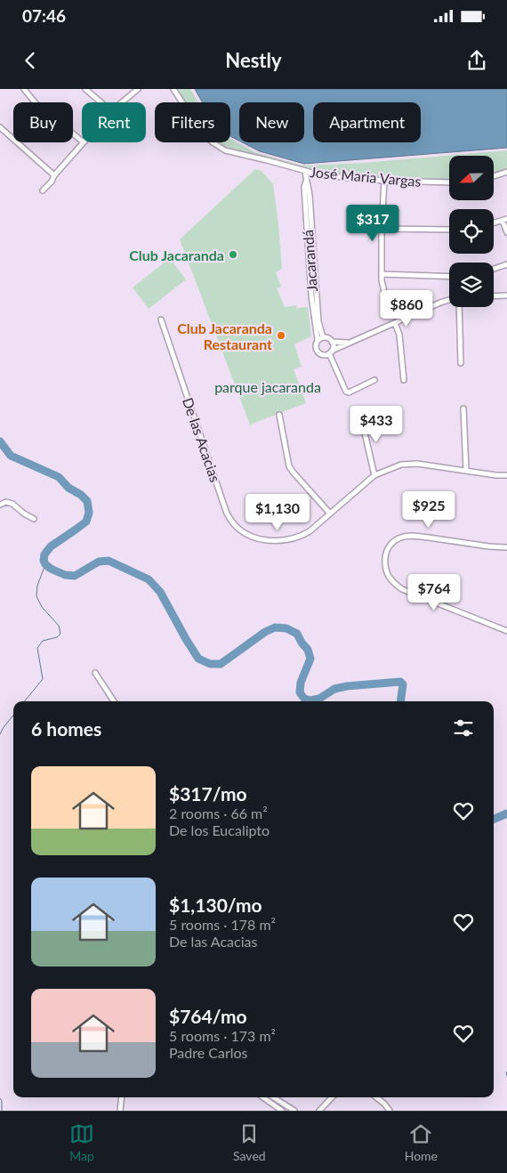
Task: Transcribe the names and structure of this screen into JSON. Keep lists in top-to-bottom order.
{
  "streets": {
    "street": ["José Maria Vargas", "Jacarandá", "De las Acacias"]
  },
  "crossings": [
    ["José Maria Vargas", "Jacarandá"]
  ],
  "parks": ["parque jacaranda"],
  "places": ["Club Jacaranda", "Club Jacaranda Restaurant"],
  "north": "left",
  "page": {
    "status": "07:46",
    "header": "Nestly",
    "chip": [
      "Buy",
      "Rent",
      "Filters",
      "New",
      "Apartment"
    ],
    "price": [
      "$317",
      "$860",
      "$433",
      "$925",
      "$1,130",
      "$764"
    ],
    "heading": "6 homes",
    "list": [
      {
        "name": "$317/mo",
        "note": "2 rooms · 66 m² · De los Eucalipto"
      },
      {
        "name": "$1,130/mo",
        "note": "5 rooms · 178 m² · De las Acacias"
      },
      {
        "name": "$764/mo",
        "note": "5 rooms · 173 m² · Padre Carlos"
      }
    ],
    "tabs": ["Map", "Saved", "Home"]
  }
}
